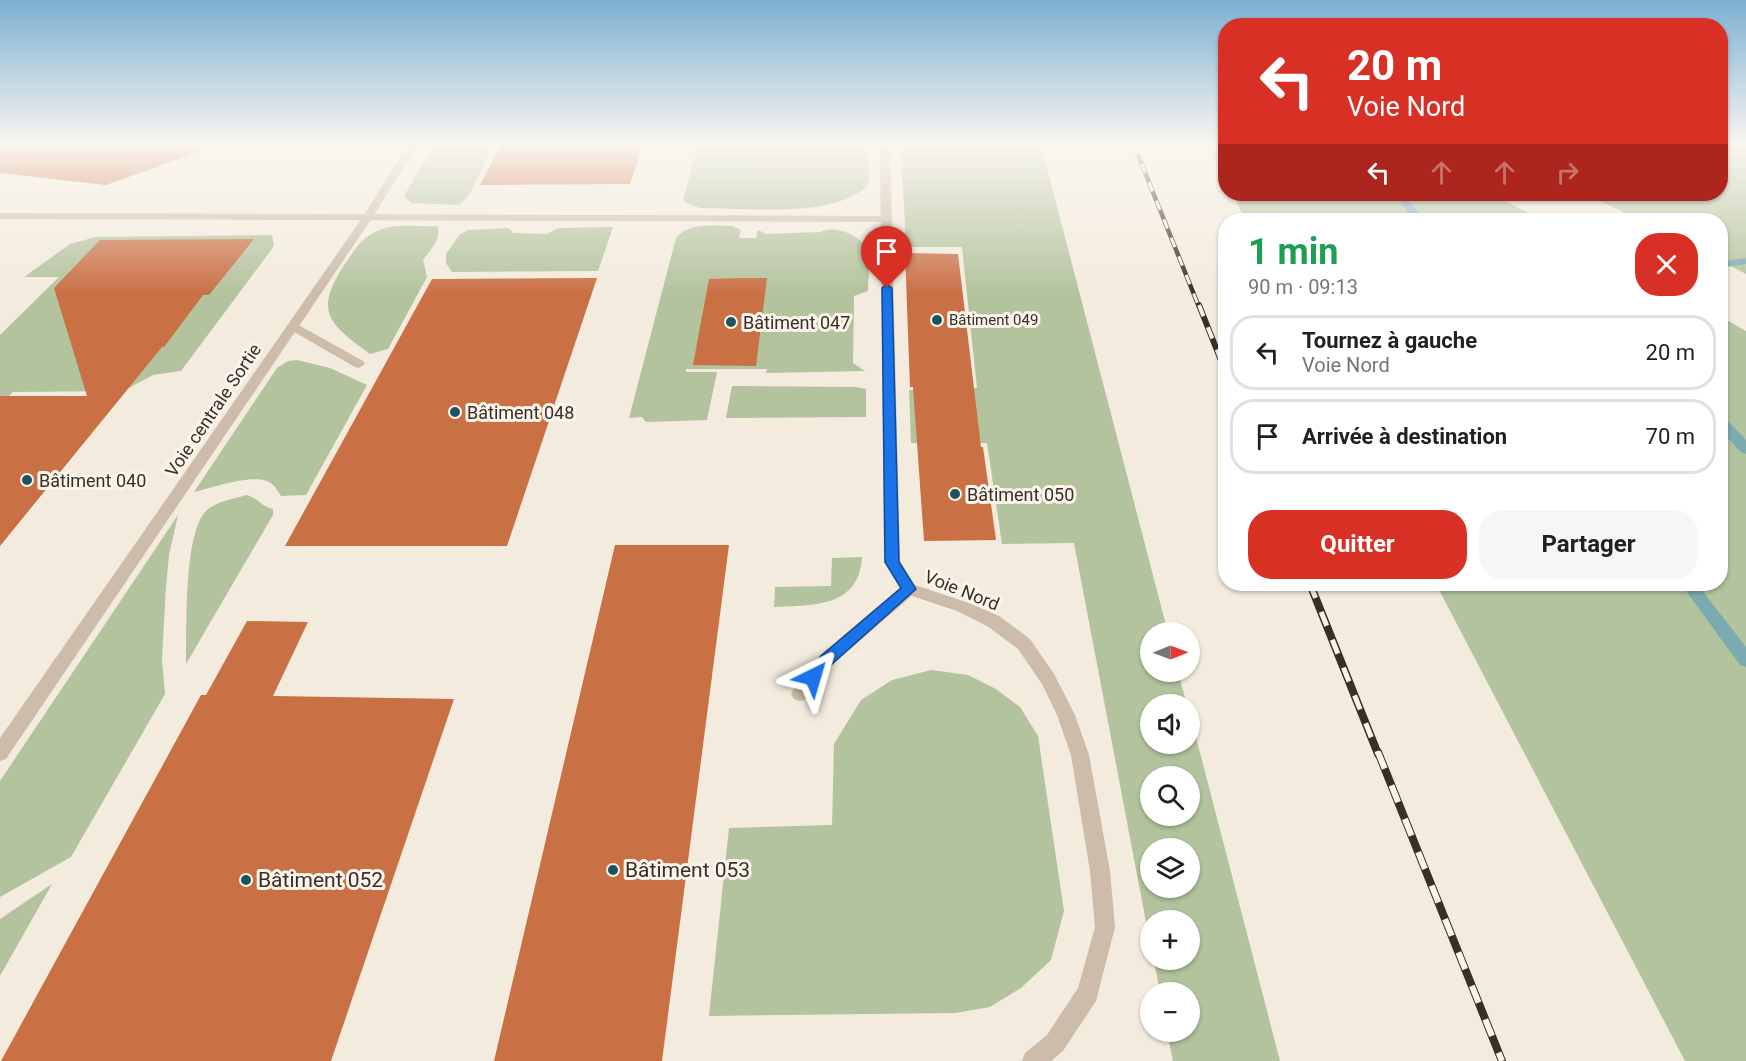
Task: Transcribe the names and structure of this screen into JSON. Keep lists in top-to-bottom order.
{
  "streets": {
    "street": ["Voie centrale Sortie", "Voie Nord"]
  },
  "places": [
    "Bâtiment 049",
    "Bâtiment 047",
    "Bâtiment 048",
    "Bâtiment 040",
    "Bâtiment 050",
    "Bâtiment 053",
    "Bâtiment 052"
  ],
  "north": "right",
  "page": {
    "turn": ["20 m", "Voie Nord"],
    "heading": ["1 min", "90 m · 09:13"],
    "list": [
      {
        "name": "Tournez à gauche",
        "note": "Voie Nord",
        "value": "20 m"
      },
      {
        "name": "Arrivée à destination",
        "value": "70 m"
      }
    ],
    "buttons": ["Quitter", "Partager"],
    "map_buttons": ["+", "−"]
  }
}
